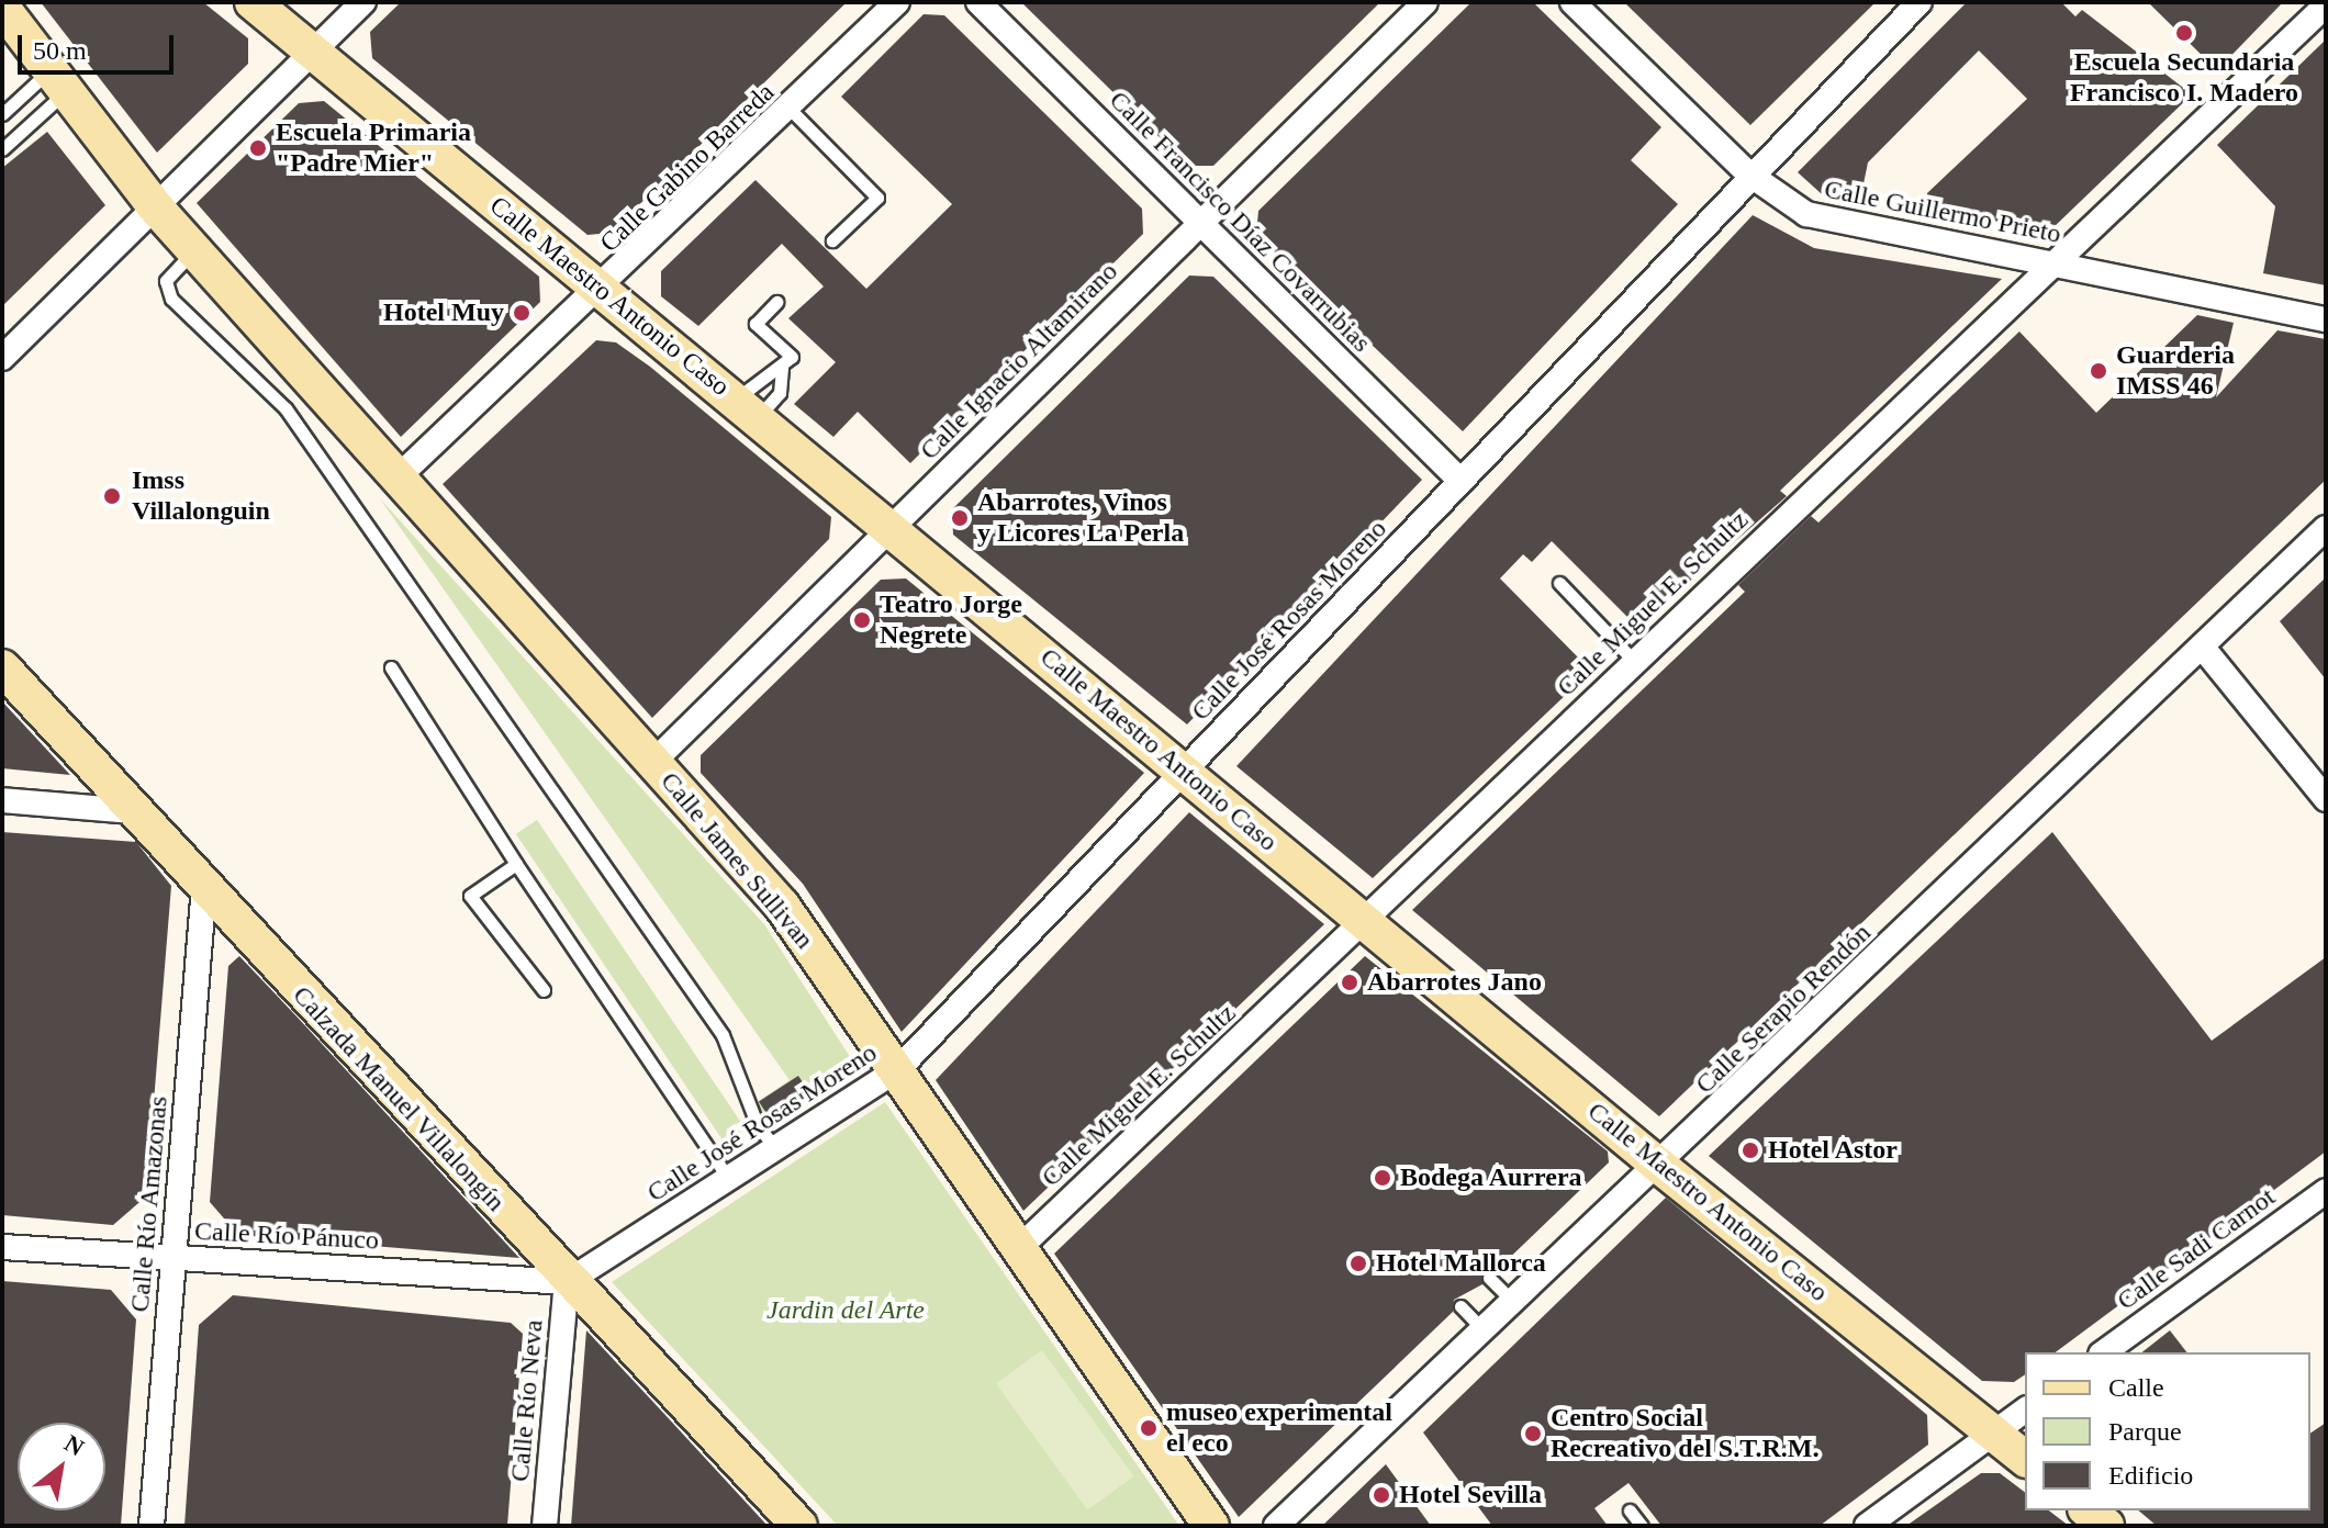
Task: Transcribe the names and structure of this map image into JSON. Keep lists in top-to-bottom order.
{
  "streets": {
    "main road": ["Calle Maestro Antonio Caso", "Calle James Sullivan", "Calzada Manuel Villalongín"],
    "street": [
      "Calle Gabino Barreda",
      "Calle Guillermo Prieto",
      "Calle Francisco Díaz Covarrubias",
      "Calle Ignacio Altamirano",
      "Calle Miguel E. Schultz",
      "Calle José Rosas Moreno",
      "Calle Serapio Rendón",
      "Calle Río Amazonas",
      "Calle Río Pánuco",
      "Calle Sadi Carnot",
      "Calle Río Neva"
    ]
  },
  "crossings": [
    ["Calle Gabino Barreda", "Calle Maestro Antonio Caso"],
    ["Calle Gabino Barreda", "Calle James Sullivan"],
    ["Calle Guillermo Prieto", "Calle Miguel E. Schultz"],
    ["Calle Guillermo Prieto", "Calle José Rosas Moreno"],
    ["Calle Francisco Díaz Covarrubias", "Calle Ignacio Altamirano"],
    ["Calle Francisco Díaz Covarrubias", "Calle José Rosas Moreno"],
    ["Calle Maestro Antonio Caso", "Calle Ignacio Altamirano"],
    ["Calle Maestro Antonio Caso", "Calle Miguel E. Schultz"],
    ["Calle Maestro Antonio Caso", "Calle José Rosas Moreno"],
    ["Calle Maestro Antonio Caso", "Calle Serapio Rendón"],
    ["Calle Ignacio Altamirano", "Calle James Sullivan"],
    ["Calle Miguel E. Schultz", "Calle James Sullivan"],
    ["Calle José Rosas Moreno", "Calle James Sullivan"],
    ["Calle José Rosas Moreno", "Calzada Manuel Villalongín"],
    ["Calle José Rosas Moreno", "Calle Río Pánuco"],
    ["Calle José Rosas Moreno", "Calle Río Neva"],
    ["Calzada Manuel Villalongín", "Calle Río Amazonas"],
    ["Calzada Manuel Villalongín", "Calle Río Pánuco"],
    ["Calzada Manuel Villalongín", "Calle Río Neva"],
    ["Calle Río Amazonas", "Calle Río Pánuco"],
    ["Calle Río Pánuco", "Calle Río Neva"]
  ],
  "parks": ["Jardin del Arte"],
  "places": [
    "Escuela Secundaria Francisco I. Madero",
    "Escuela Primaria \"Padre Mier\"",
    "Hotel Muy",
    "Guarderia IMSS 46",
    "Imss Villalonguin",
    "Abarrotes, Vinos y Licores La Perla",
    "Teatro Jorge Negrete",
    "Abarrotes Jano",
    "Hotel Astor",
    "Bodega Aurrera",
    "Hotel Mallorca",
    "museo experimental el eco",
    "Centro Social Recreativo del S.T.R.M.",
    "Hotel Sevilla"
  ],
  "legend": ["Calle", "Parque", "Edificio"],
  "scale_bar": "50 m",
  "north": "top right"
}
